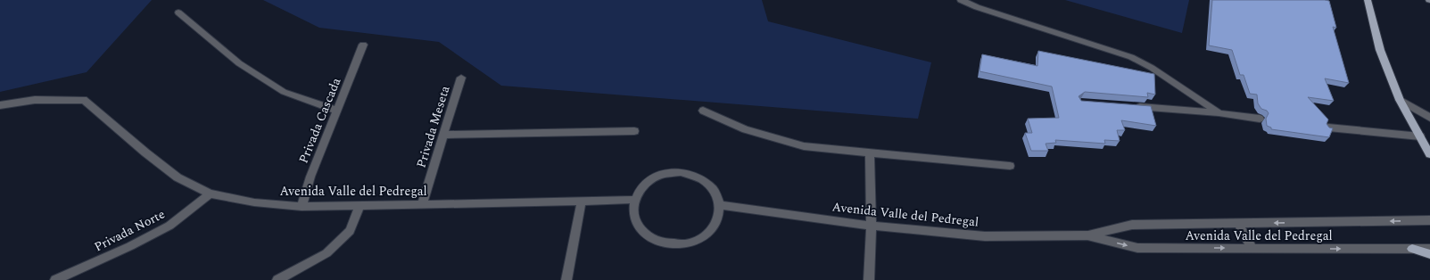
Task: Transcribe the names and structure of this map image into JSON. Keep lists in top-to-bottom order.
{
  "streets": {
    "street": [
      "Privada Cascada",
      "Privada Meseta",
      "Avenida Valle del Pedregal",
      "Privada Norte"
    ]
  },
  "crossings": [
    ["Privada Cascada", "Avenida Valle del Pedregal"],
    ["Privada Meseta", "Avenida Valle del Pedregal"],
    ["Avenida Valle del Pedregal", "Privada Norte"]
  ]
}
